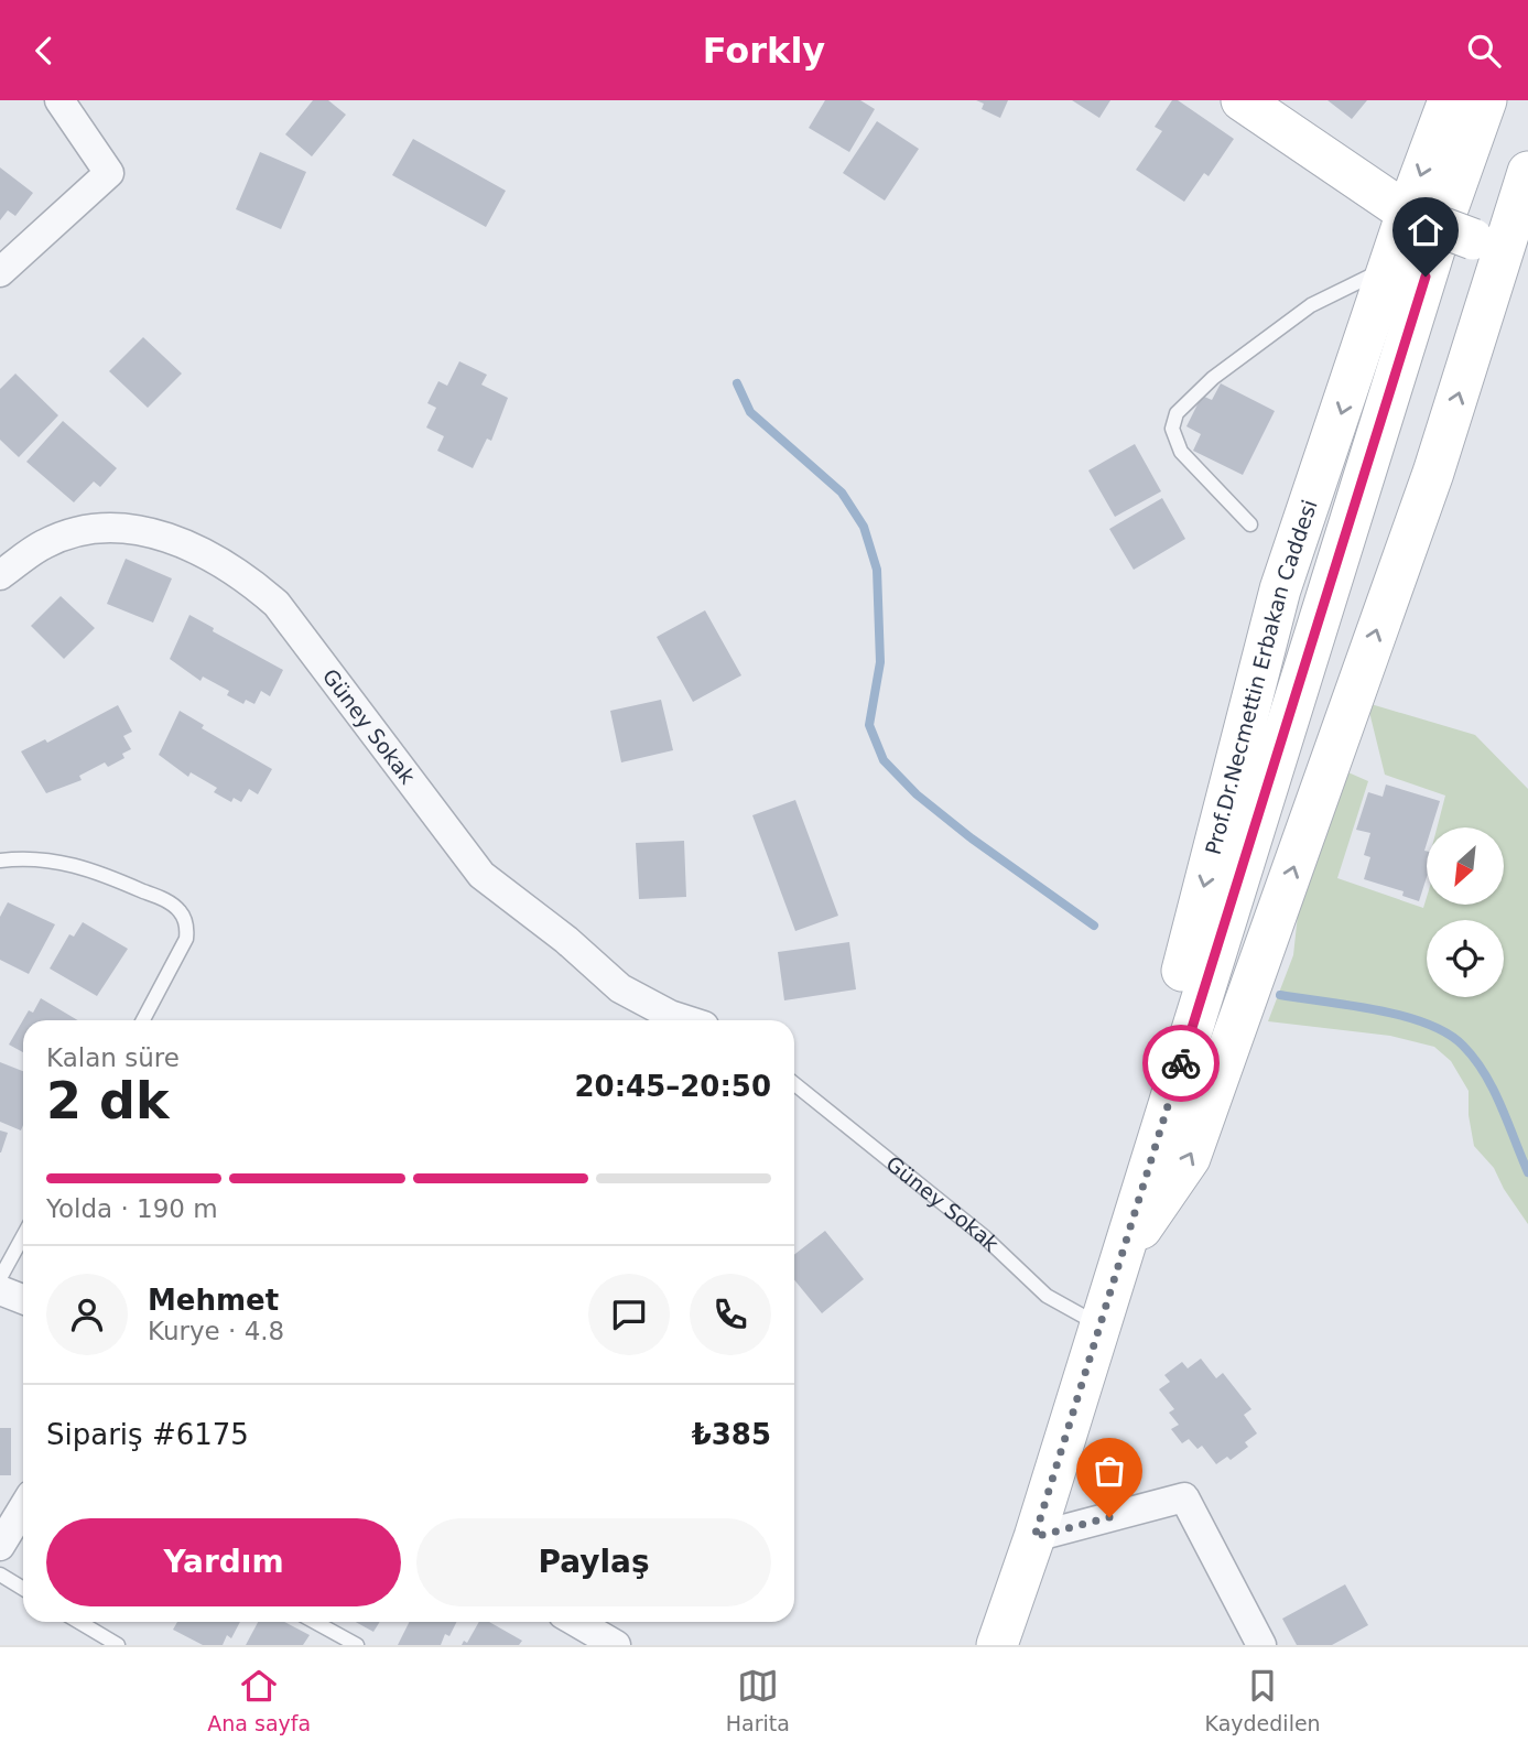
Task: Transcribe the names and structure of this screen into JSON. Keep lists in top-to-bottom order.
{
  "streets": {
    "main road": ["Prof.Dr.Necmettin Erbakan Caddesi"],
    "street": ["Güney Sokak"]
  },
  "crossings": [
    ["Prof.Dr.Necmettin Erbakan Caddesi", "Güney Sokak"]
  ],
  "north": "bottom left",
  "page": {
    "header": "Forkly",
    "heading": ["2 dk", "Kalan süre", "20:45–20:50"],
    "panel": [
      "Mehmet",
      "Kurye · 4.8",
      "Sipariş #6175",
      "₺385"
    ],
    "bar": "Yolda · 190 m",
    "buttons": ["Yardım", "Paylaş"],
    "tabs": ["Ana sayfa", "Harita", "Kaydedilen"]
  }
}
